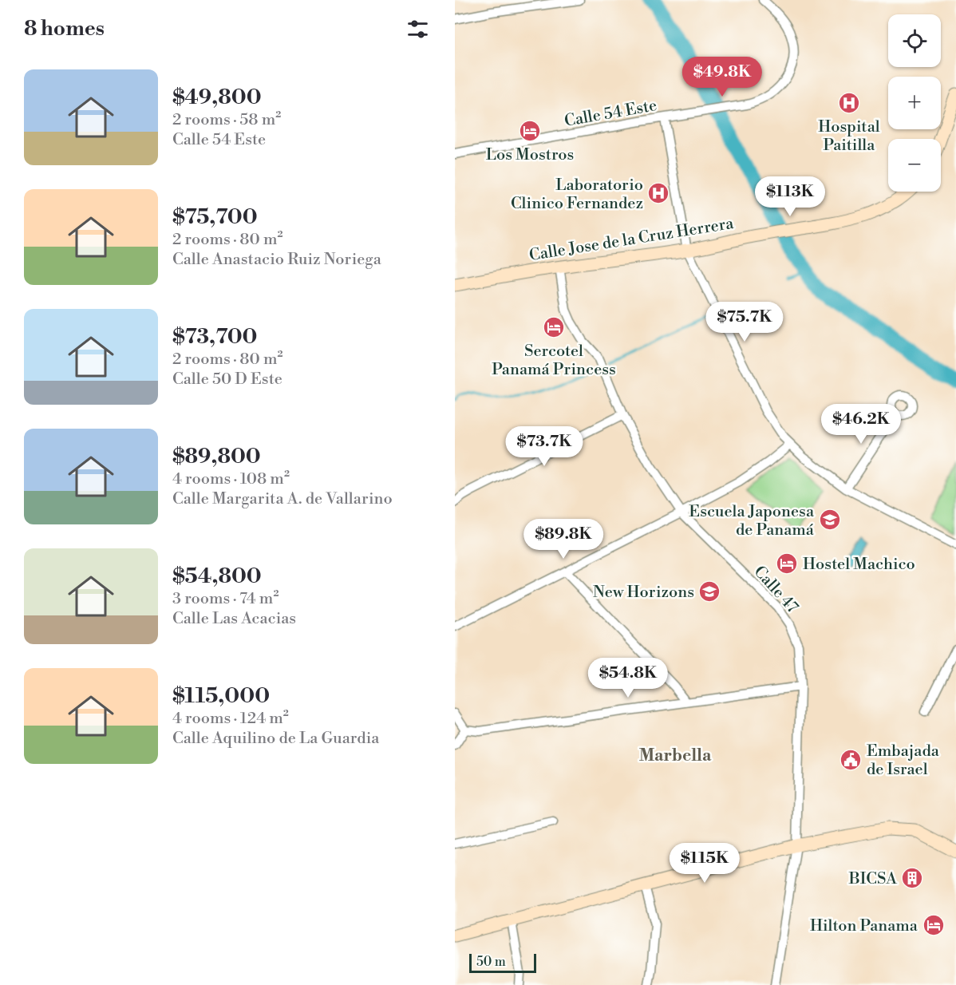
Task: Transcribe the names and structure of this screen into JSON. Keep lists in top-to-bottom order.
{
  "streets": {
    "street": ["Calle 54 Este", "Calle Jose de la Cruz Herrera", "Calle 47"]
  },
  "crossings": [
    ["Calle Jose de la Cruz Herrera", "Calle 47"]
  ],
  "districts": ["Marbella"],
  "places": {
    "hospital": ["Hospital Paitilla", "Laboratorio Clinico Fernandez"],
    "hotel": [
      "Los Mostros",
      "Sercotel Panamá Princess",
      "Hostel Machico",
      "Hilton Panama"
    ],
    "school or university": ["Escuela Japonesa de Panamá", "New Horizons"],
    "public building": ["Embajada de Israel"],
    "building": ["BICSA"]
  },
  "scale_bar": "50 m",
  "page": {
    "heading": "8 homes",
    "map_buttons": ["+", "−"],
    "price": [
      "$49.8K",
      "$113K",
      "$75.7K",
      "$46.2K",
      "$73.7K",
      "$89.8K",
      "$54.8K",
      "$115K"
    ],
    "list": [
      {
        "name": "$49,800",
        "note": "2 rooms · 58 m² · Calle 54 Este"
      },
      {
        "name": "$75,700",
        "note": "2 rooms · 80 m² · Calle Anastacio Ruiz Noriega"
      },
      {
        "name": "$73,700",
        "note": "2 rooms · 80 m² · Calle 50 D Este"
      },
      {
        "name": "$89,800",
        "note": "4 rooms · 108 m² · Calle Margarita A. de Vallarino"
      },
      {
        "name": "$54,800",
        "note": "3 rooms · 74 m² · Calle Las Acacias"
      },
      {
        "name": "$115,000",
        "note": "4 rooms · 124 m² · Calle Aquilino de La Guardia"
      }
    ],
    "scale": "50 m"
  }
}
